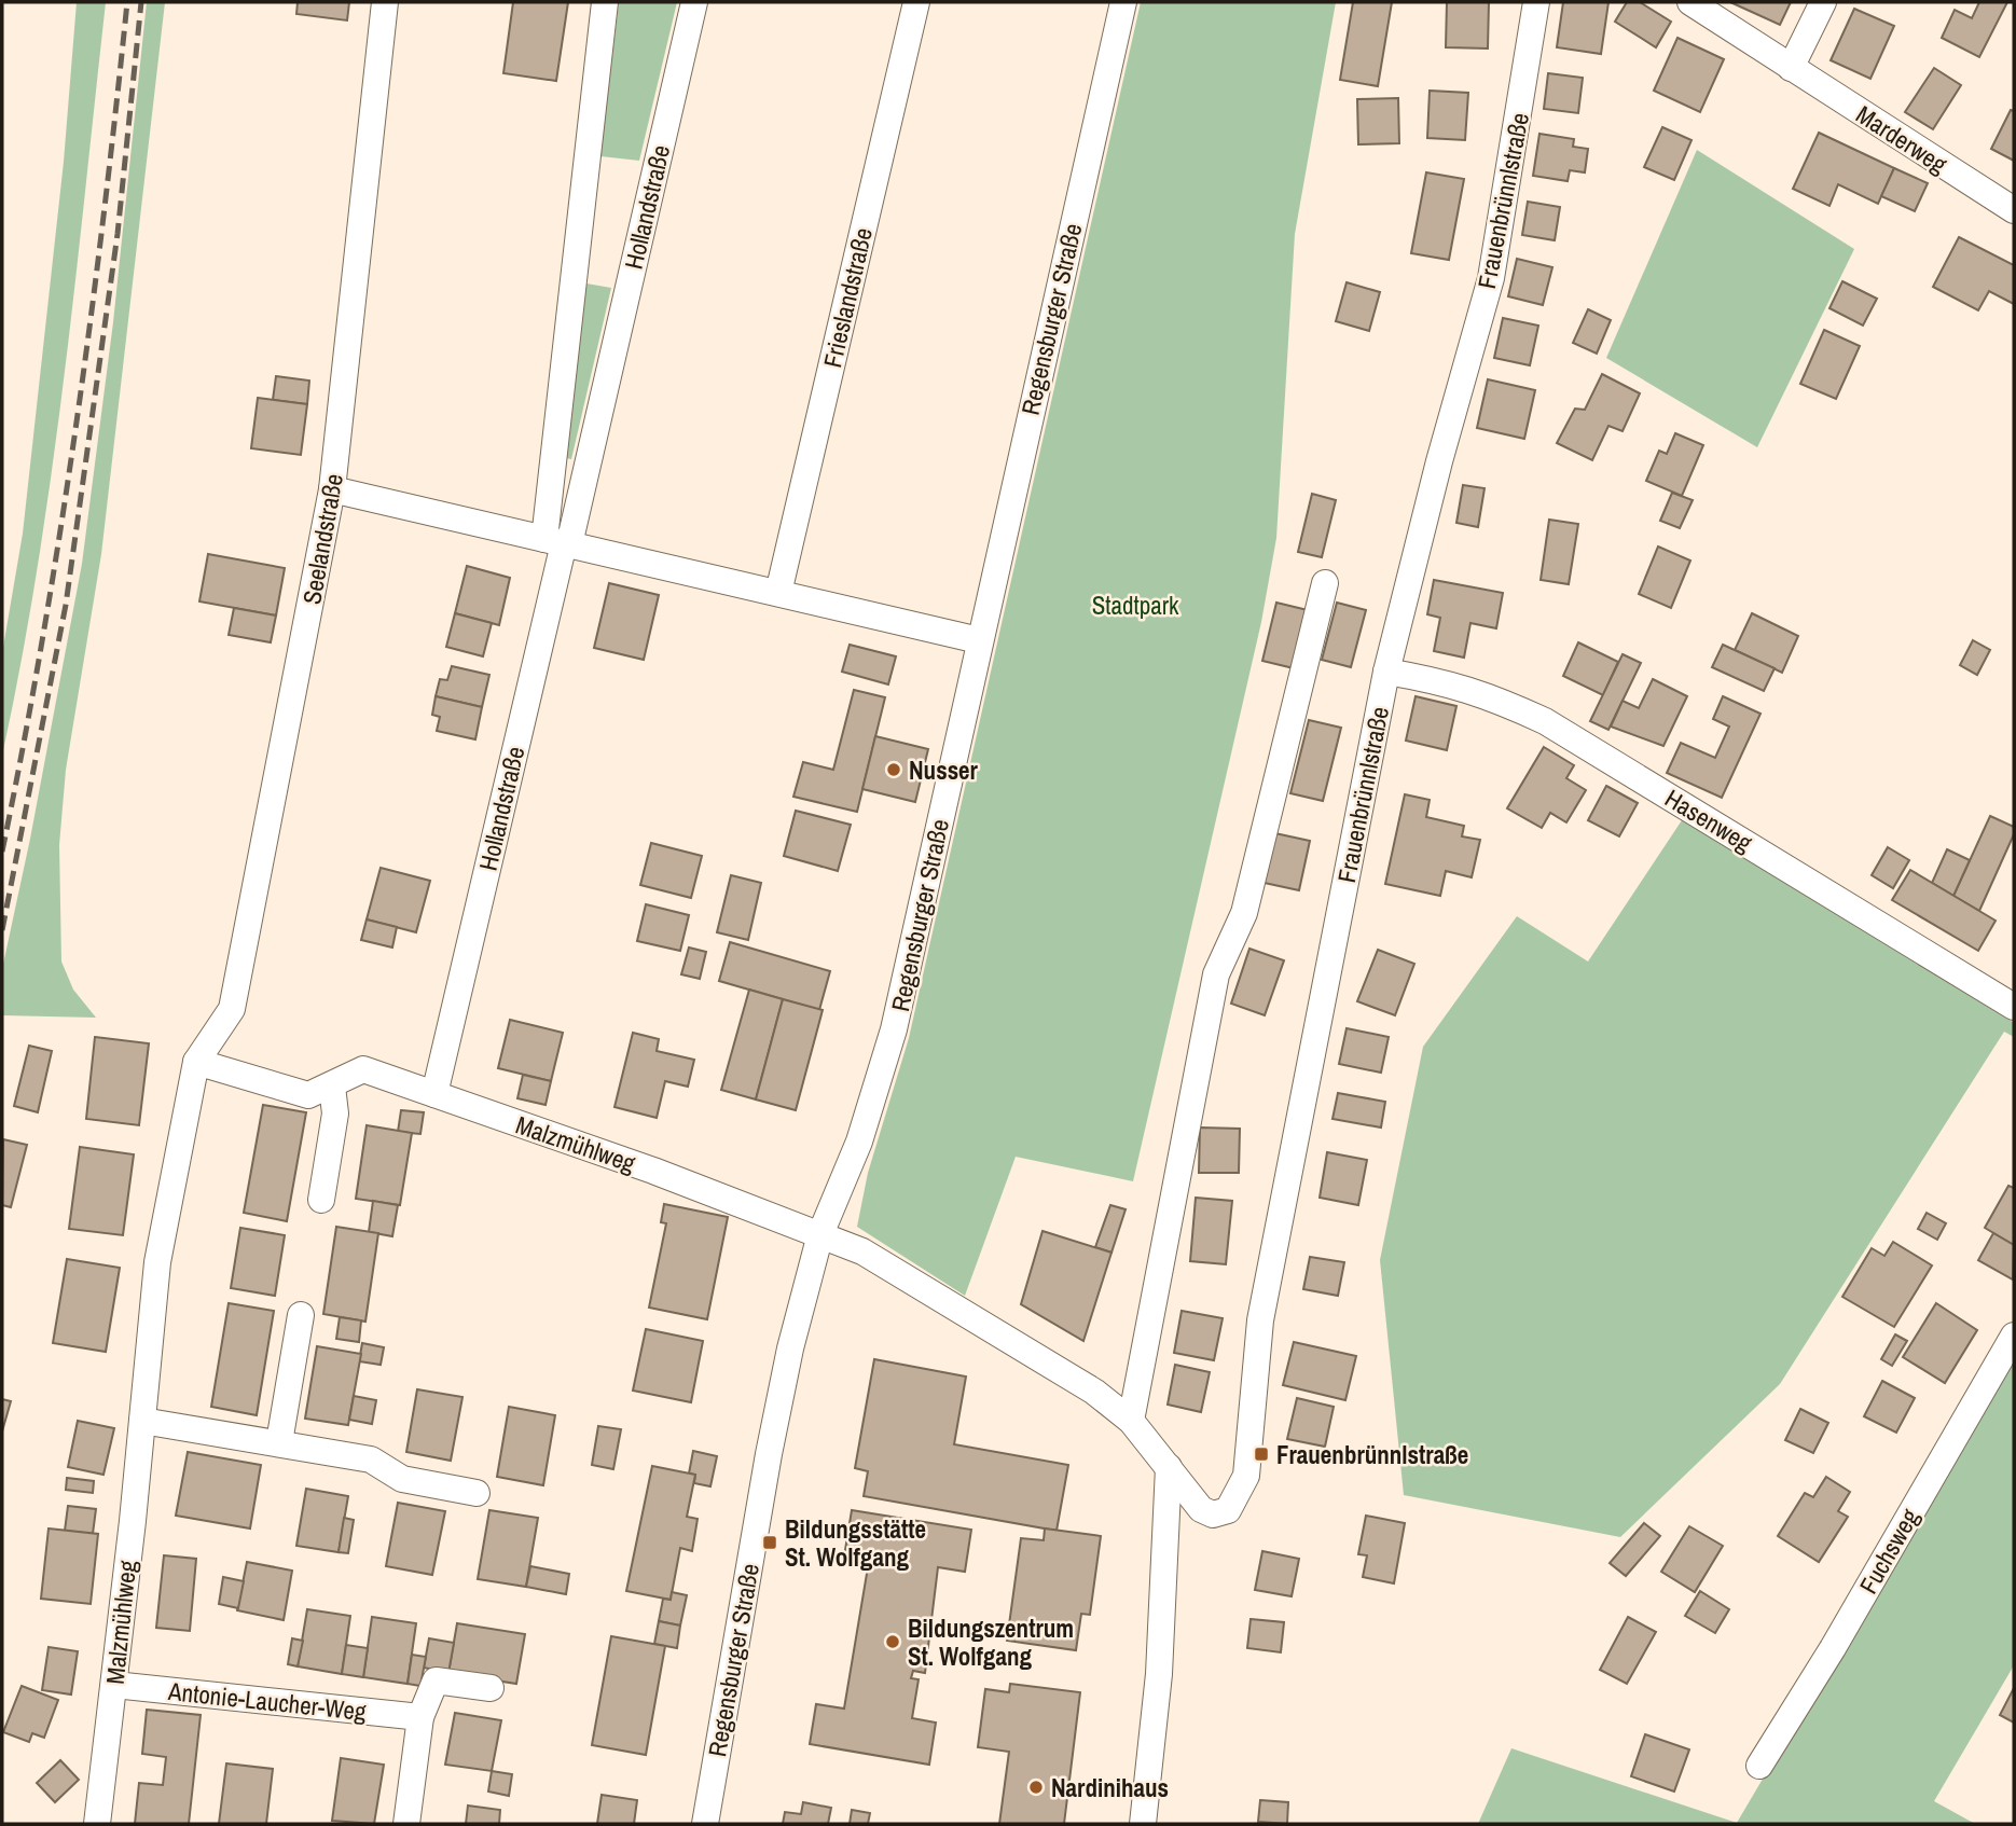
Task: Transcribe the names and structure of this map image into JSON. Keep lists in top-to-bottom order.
{
  "streets": {
    "street": [
      "Marderweg",
      "Frauenbrünnlstraße",
      "Hollandstraße",
      "Frieslandstraße",
      "Regensburger Straße",
      "Seelandstraße",
      "Hasenweg",
      "Malzmühlweg",
      "Fuchsweg",
      "Antonie-Laucher-Weg"
    ]
  },
  "crossings": [
    ["Frauenbrünnlstraße", "Regensburger Straße"],
    ["Frauenbrünnlstraße", "Hasenweg"],
    ["Frauenbrünnlstraße", "Malzmühlweg"],
    ["Hollandstraße", "Malzmühlweg"],
    ["Regensburger Straße", "Malzmühlweg"],
    ["Seelandstraße", "Malzmühlweg"],
    ["Malzmühlweg", "Antonie-Laucher-Weg"]
  ],
  "parks": ["Stadtpark"],
  "places": {
    "other": ["Nusser", "Bildungszentrum St. Wolfgang", "Nardinihaus"],
    "transit": ["Frauenbrünnlstraße", "Bildungsstätte St. Wolfgang"]
  }
}
